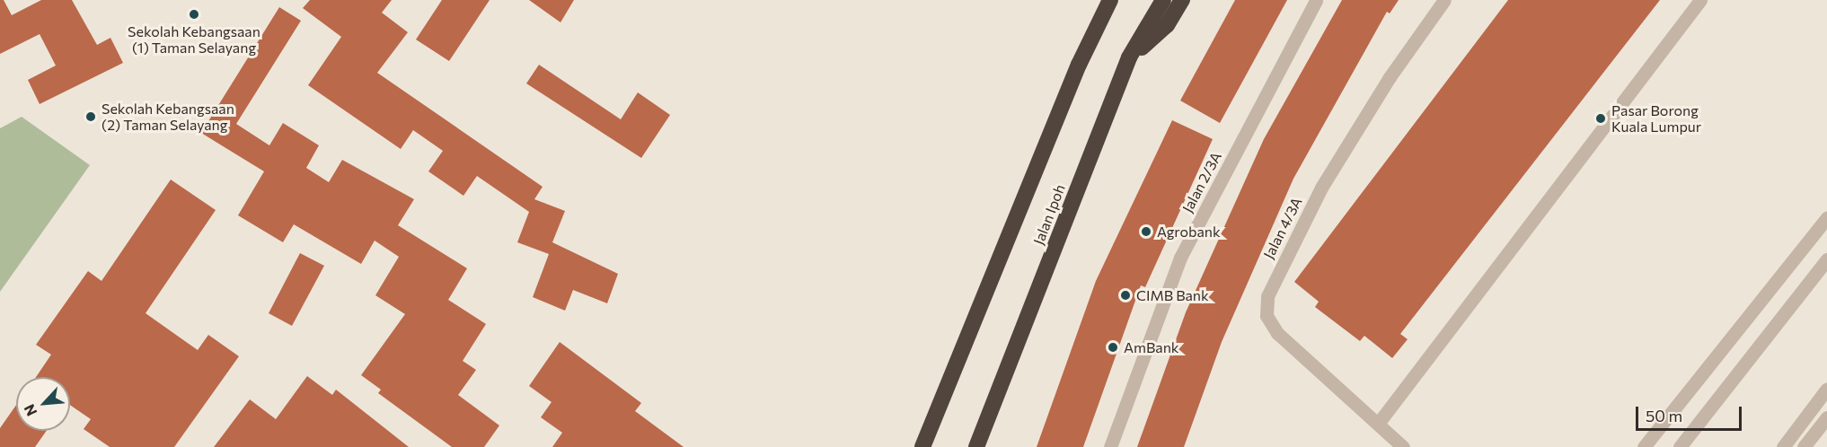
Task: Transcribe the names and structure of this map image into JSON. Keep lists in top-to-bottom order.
{
  "streets": {
    "highway": ["Jalan Ipoh"],
    "street": ["Jalan 2/3A", "Jalan 4/3A"]
  },
  "places": [
    "Sekolah Kebangsaan (1) Taman Selayang",
    "Sekolah Kebangsaan (2) Taman Selayang",
    "Pasar Borong Kuala Lumpur",
    "Agrobank",
    "CIMB Bank",
    "AmBank"
  ],
  "scale_bar": "50 m",
  "north": "bottom left"
}
